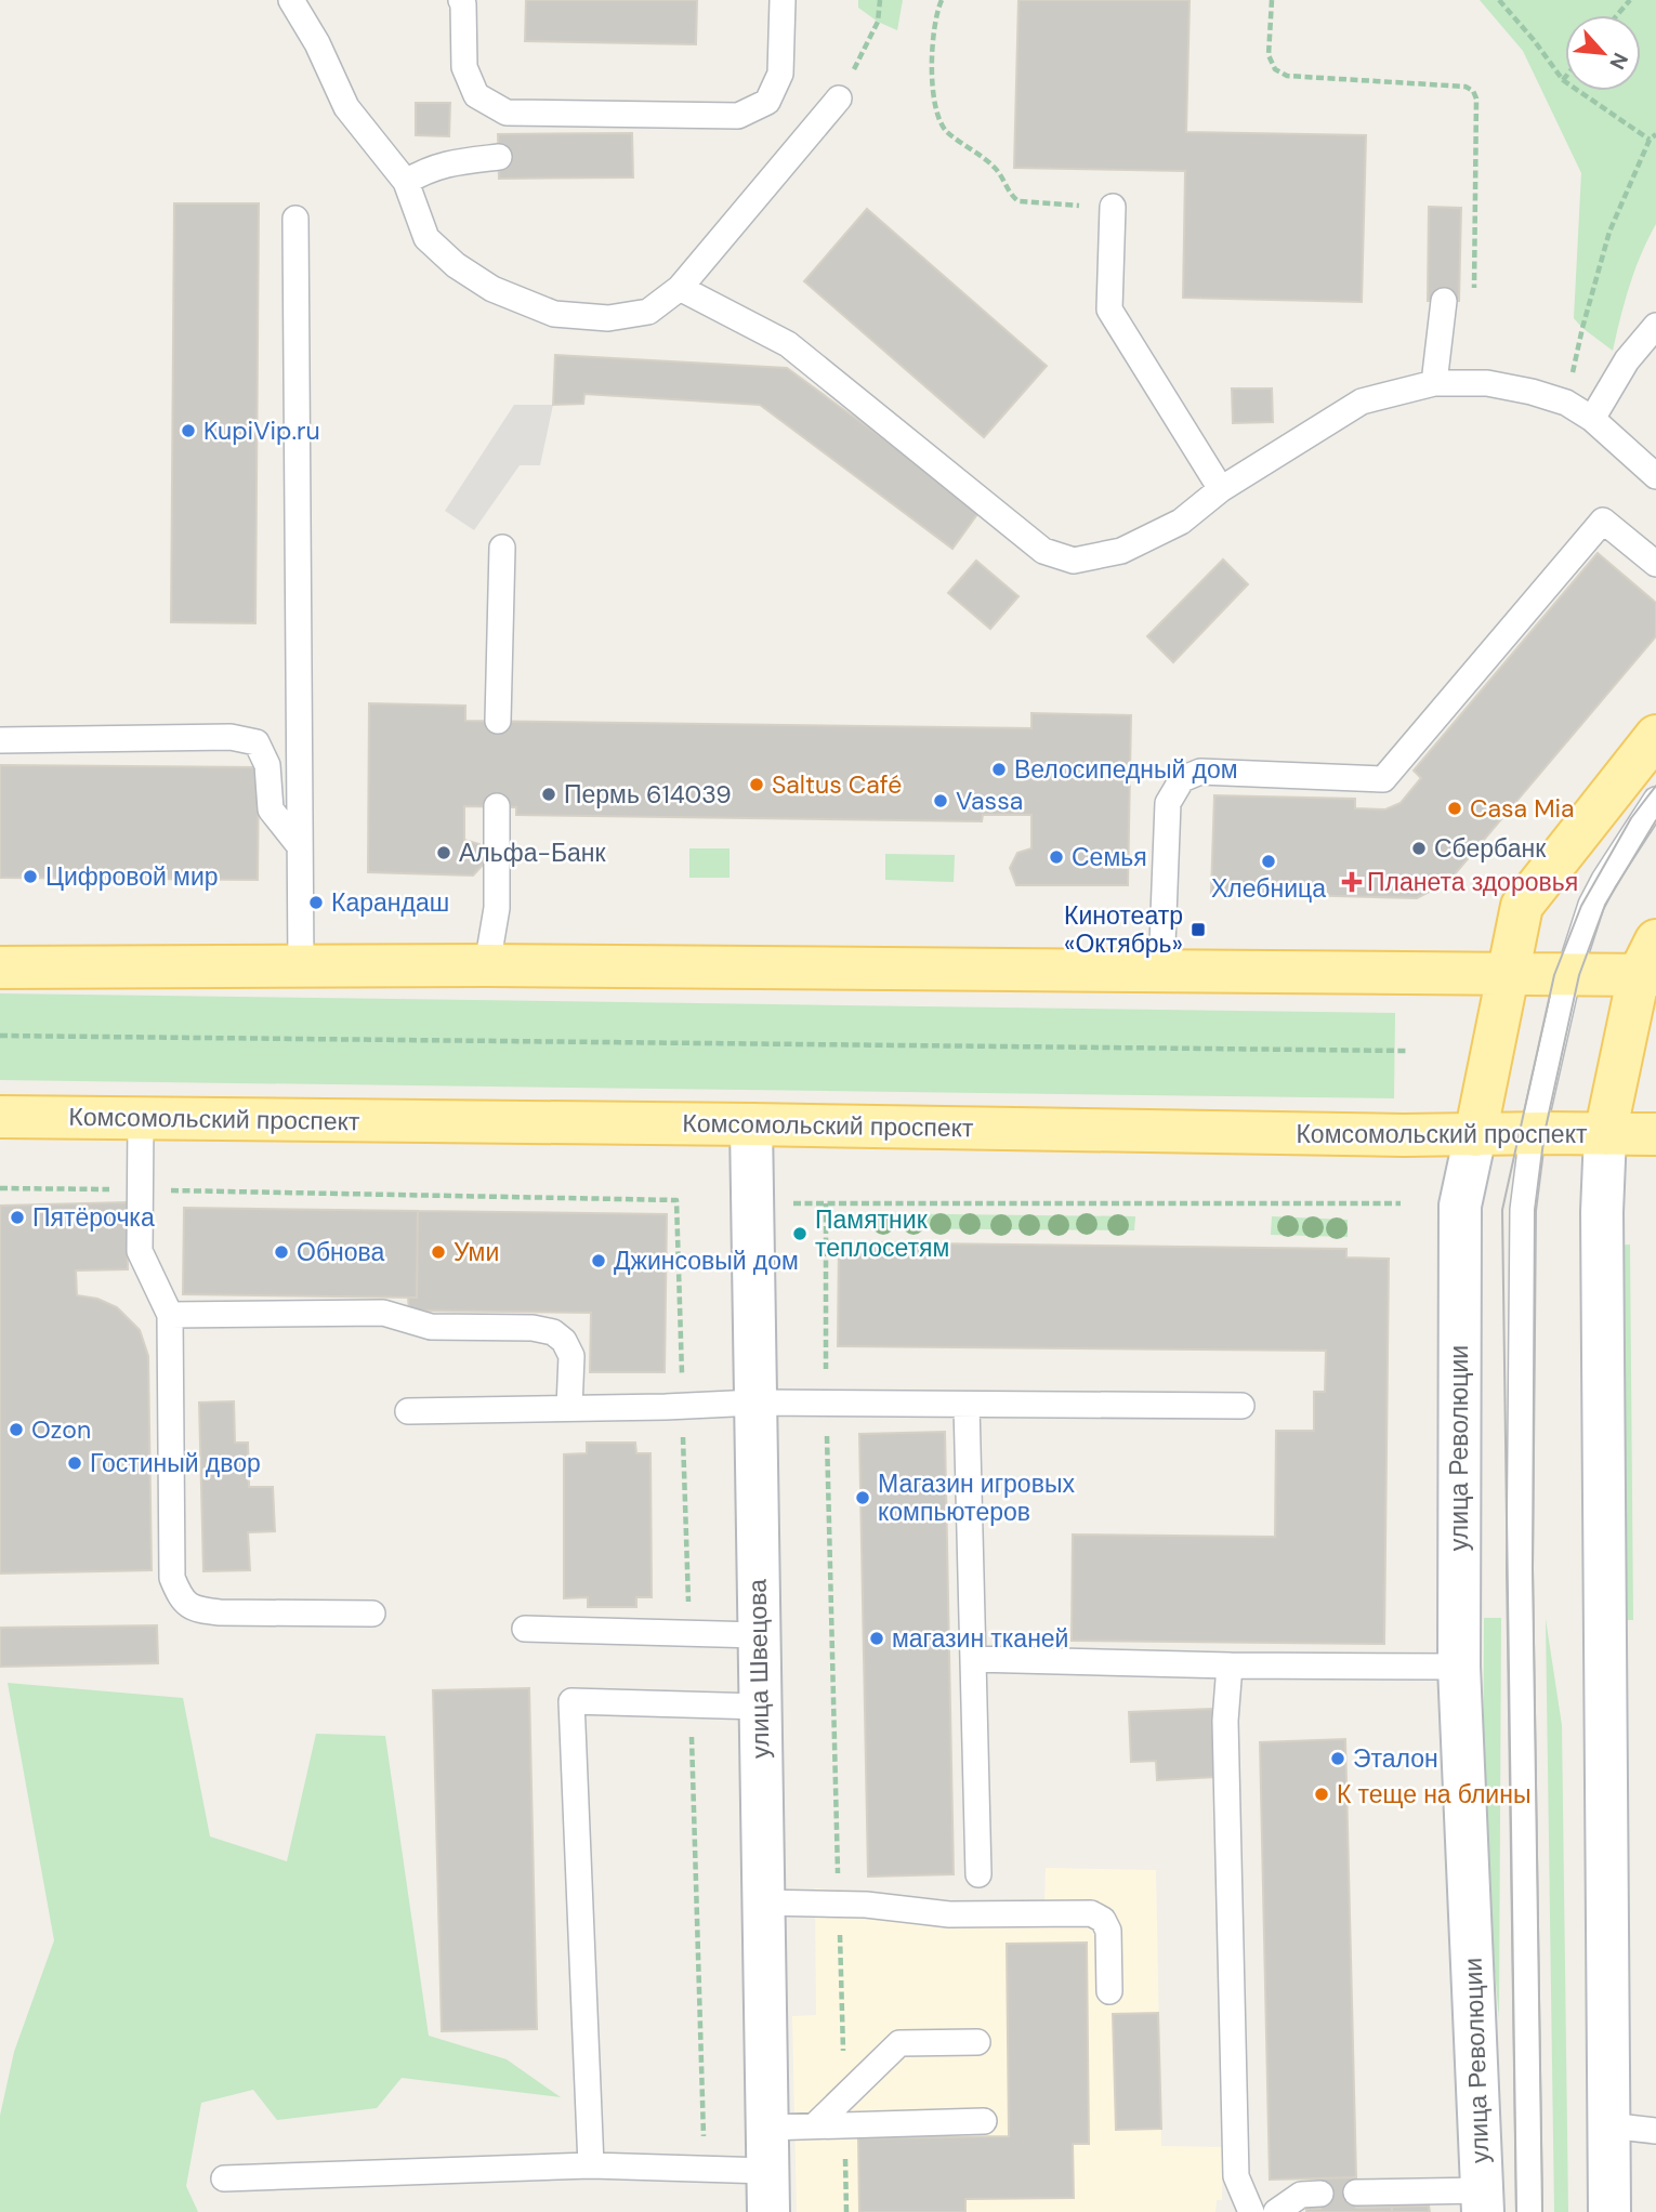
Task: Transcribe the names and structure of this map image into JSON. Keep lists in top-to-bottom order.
{
  "streets": {
    "main road": ["Комсомольский проспект", "улица Революции", "улица Швецова"]
  },
  "crossings": [
    ["Комсомольский проспект", "улица Революции"],
    ["Комсомольский проспект", "улица Швецова"]
  ],
  "places": {
    "other": [
      "KupiVip.ru",
      "Велосипедный дом",
      "Saltus Café",
      "Пермь 614039",
      "Vassa",
      "Casa Mia",
      "Сбербанк",
      "Альфа-Банк",
      "Семья",
      "Хлебница",
      "Цифровой мир",
      "Карандаш",
      "Пятёрочка",
      "Памятник теплосетям",
      "Обнова",
      "Уми",
      "Джинсовый дом",
      "Ozon",
      "Гостиный двор",
      "Магазин игровых компьютеров",
      "магазин тканей",
      "Эталон",
      "К теще на блины"
    ],
    "health": ["Планета здоровья"],
    "transit": ["Кинотеатр «Октябрь»"]
  },
  "north": "bottom right"
}
